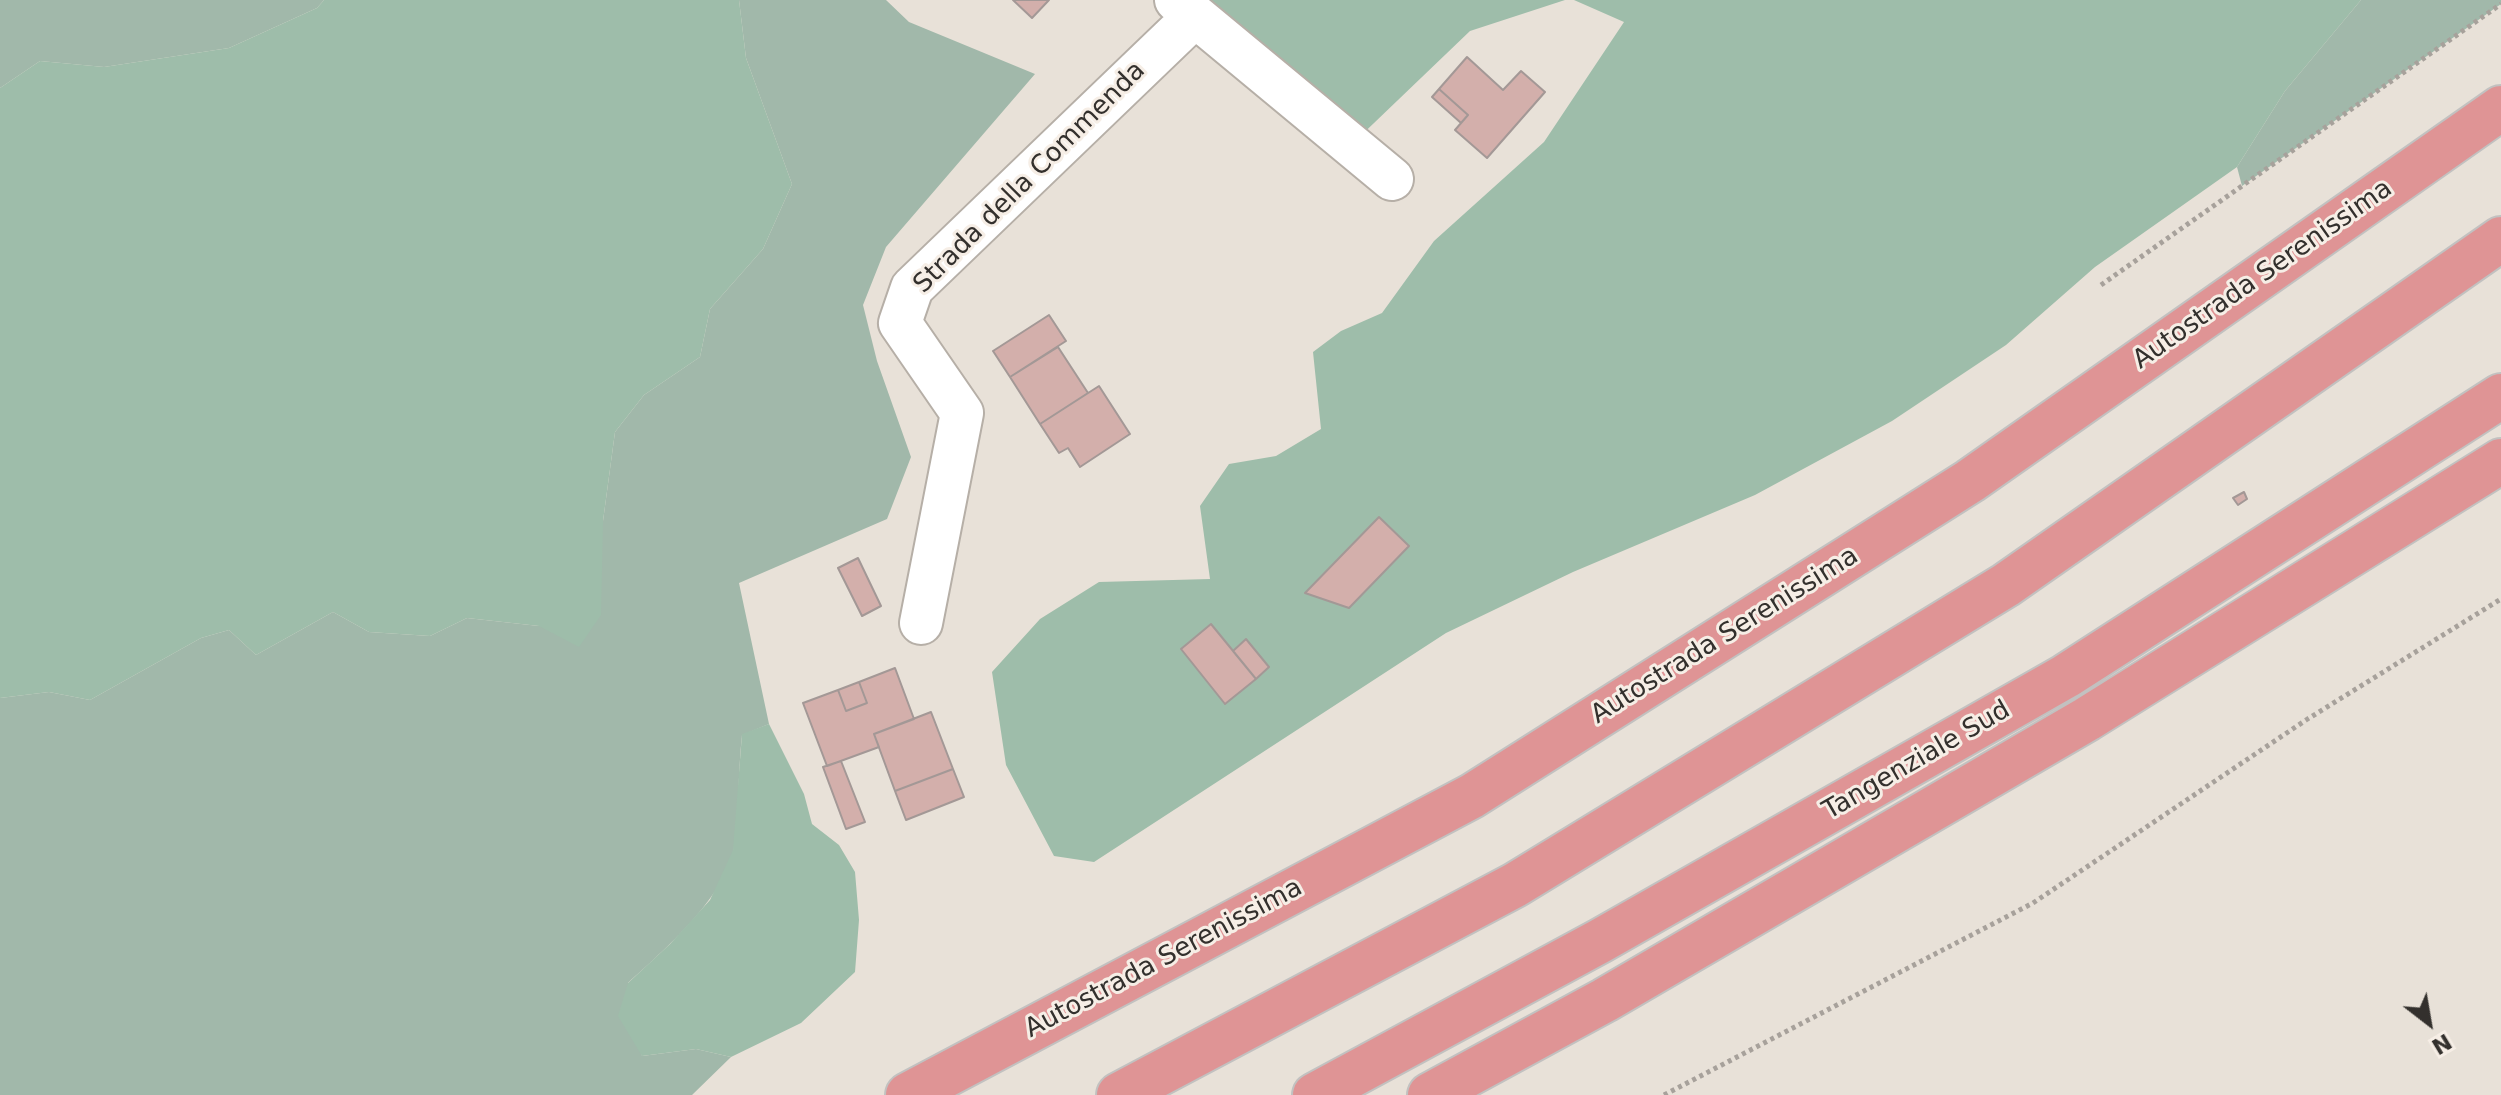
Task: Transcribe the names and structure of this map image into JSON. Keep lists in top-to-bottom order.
{
  "streets": {
    "highway": ["Autostrada Serenissima", "Tangenziale Sud"],
    "street": ["Strada della Commenda"]
  },
  "north": "bottom right"
}
